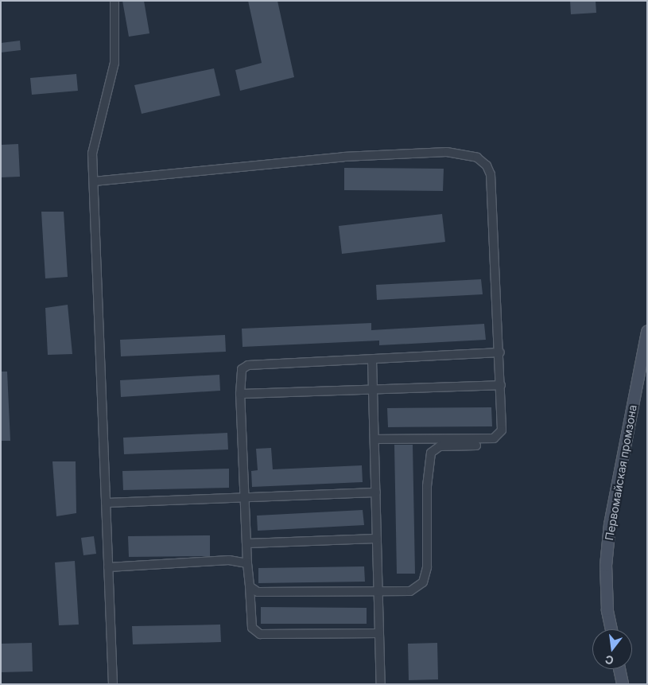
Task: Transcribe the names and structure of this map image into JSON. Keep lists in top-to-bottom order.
{
  "streets": {
    "main road": ["Первомайская промзона"]
  },
  "north": "bottom"
}
